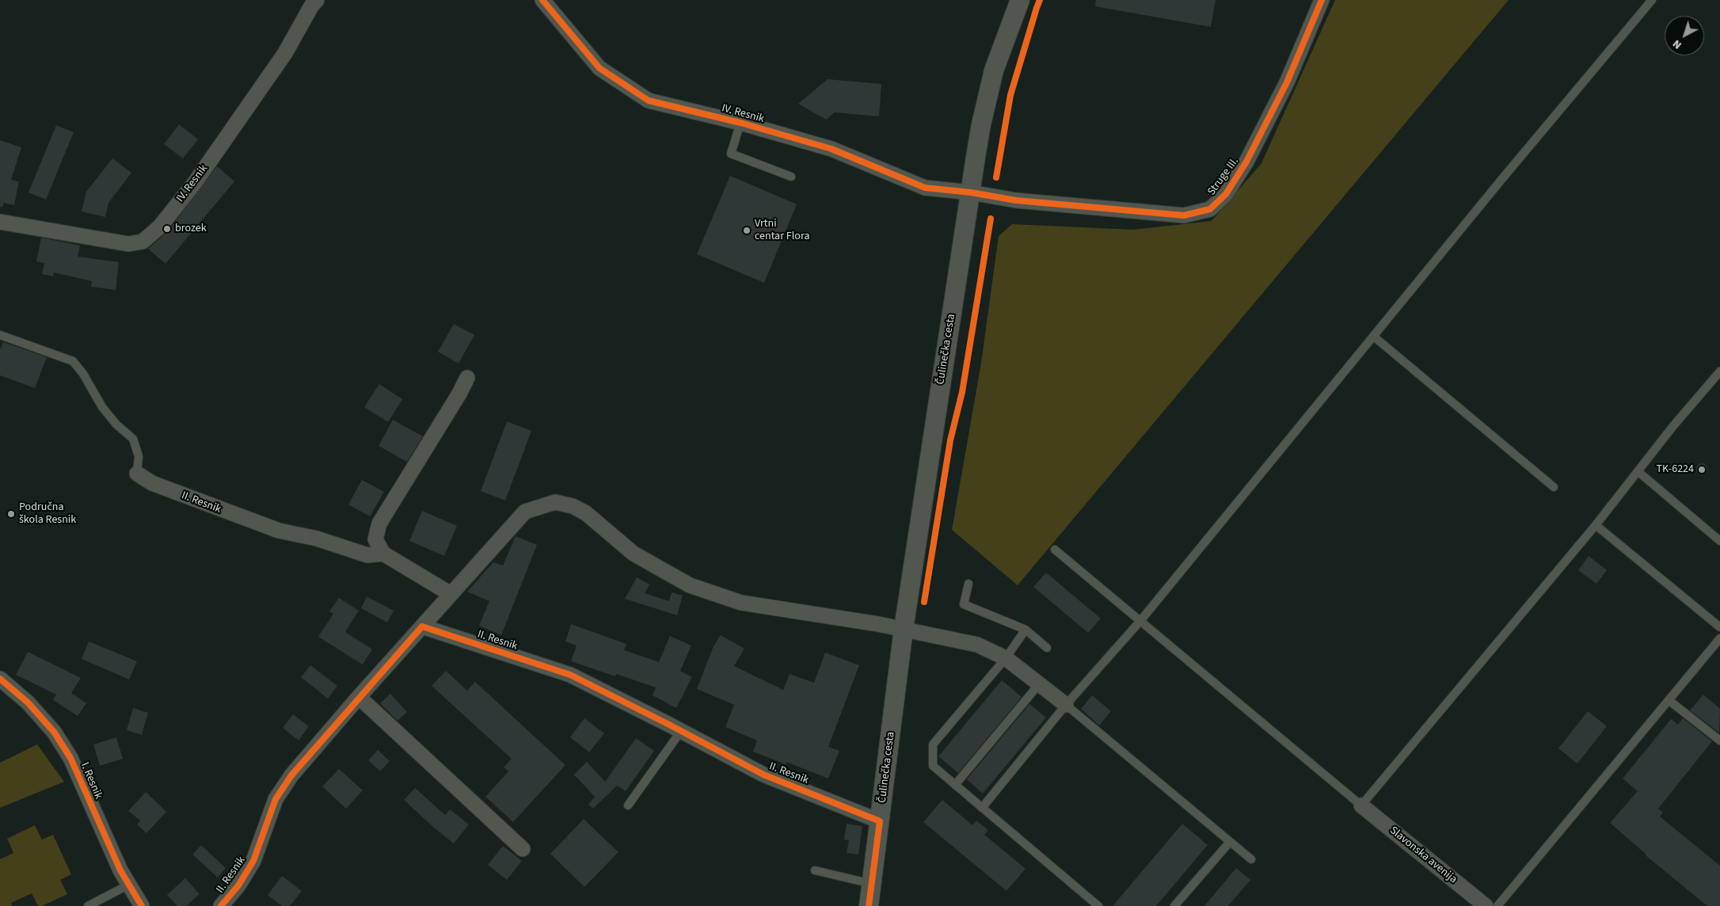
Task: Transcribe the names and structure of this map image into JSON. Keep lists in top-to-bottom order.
{
  "streets": {
    "street": [
      "IV. Resnik",
      "Struge III.",
      "Čulinečka cesta",
      "II. Resnik",
      "I. Resnik",
      "Slavonska avenija"
    ]
  },
  "crossings": [
    ["IV. Resnik", "Struge III."],
    ["IV. Resnik", "Čulinečka cesta"],
    ["Struge III.", "Čulinečka cesta"],
    ["Čulinečka cesta", "II. Resnik"]
  ],
  "places": [
    "brozek",
    "Vrtni centar Flora",
    "TK-6224",
    "Područna škola Resnik"
  ],
  "north": "bottom left"
}
